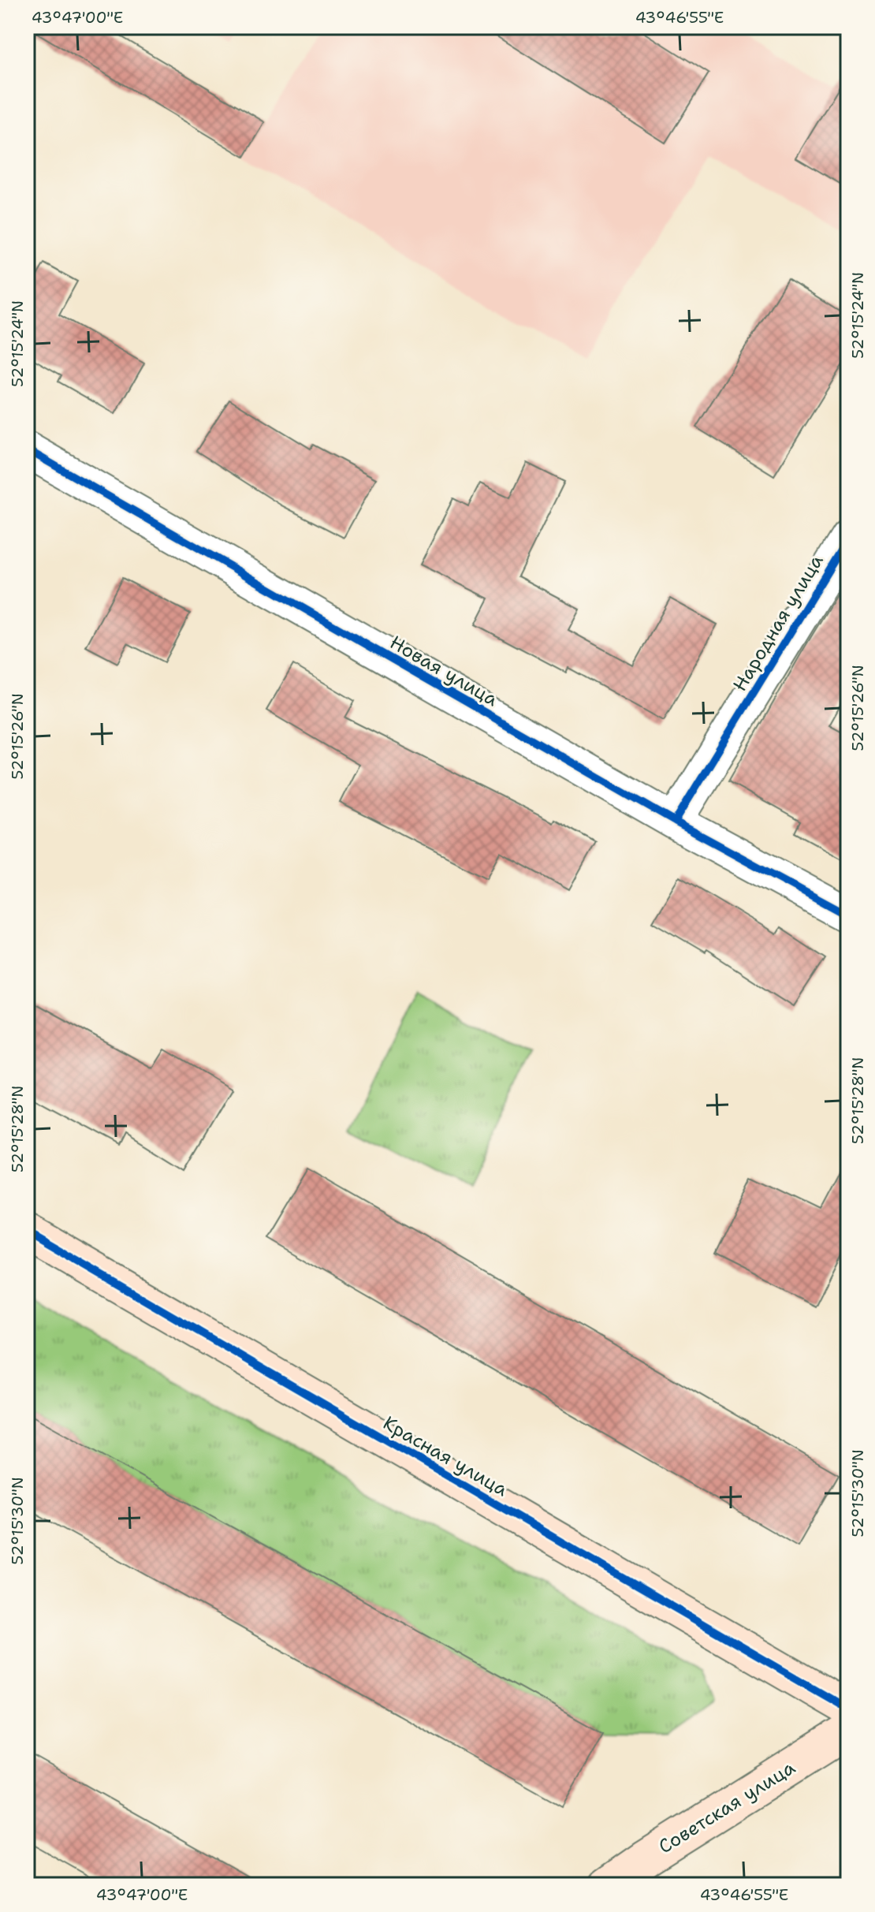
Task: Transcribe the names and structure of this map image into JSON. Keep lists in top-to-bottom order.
{
  "streets": {
    "street": [
      "Народная улица",
      "Новая улица",
      "Красная улица",
      "Советская улица"
    ]
  },
  "crossings": [
    ["Народная улица", "Новая улица"]
  ],
  "coordinates": [
    "43°47'00\"E",
    "43°46'55\"E",
    "52°15'24\"N",
    "52°15'26\"N",
    "52°15'28\"N",
    "52°15'30\"N"
  ]
}
